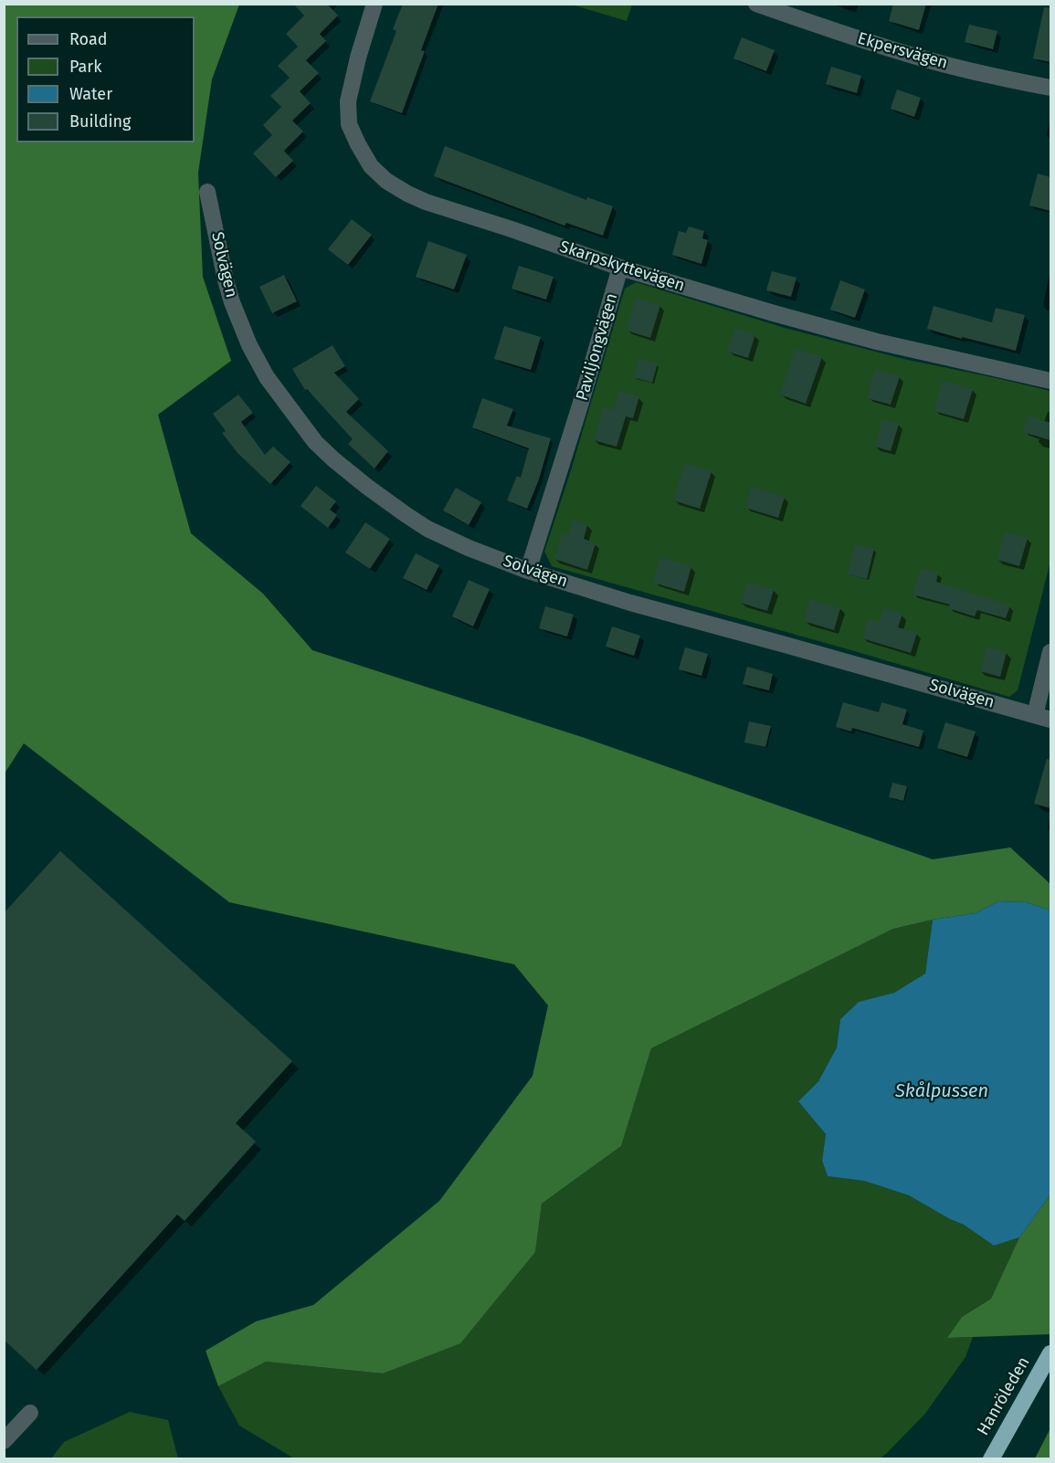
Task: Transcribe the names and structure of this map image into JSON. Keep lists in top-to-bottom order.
{
  "streets": {
    "highway": ["Hanröleden"],
    "street": [
      "Ekpersvägen",
      "Solvägen",
      "Skarpskyttevägen",
      "Paviljongvägen"
    ]
  },
  "crossings": [
    ["Solvägen", "Paviljongvägen"],
    ["Skarpskyttevägen", "Paviljongvägen"]
  ],
  "water": ["Skålpussen"],
  "legend": [
    "Road",
    "Park",
    "Water",
    "Building"
  ]
}
